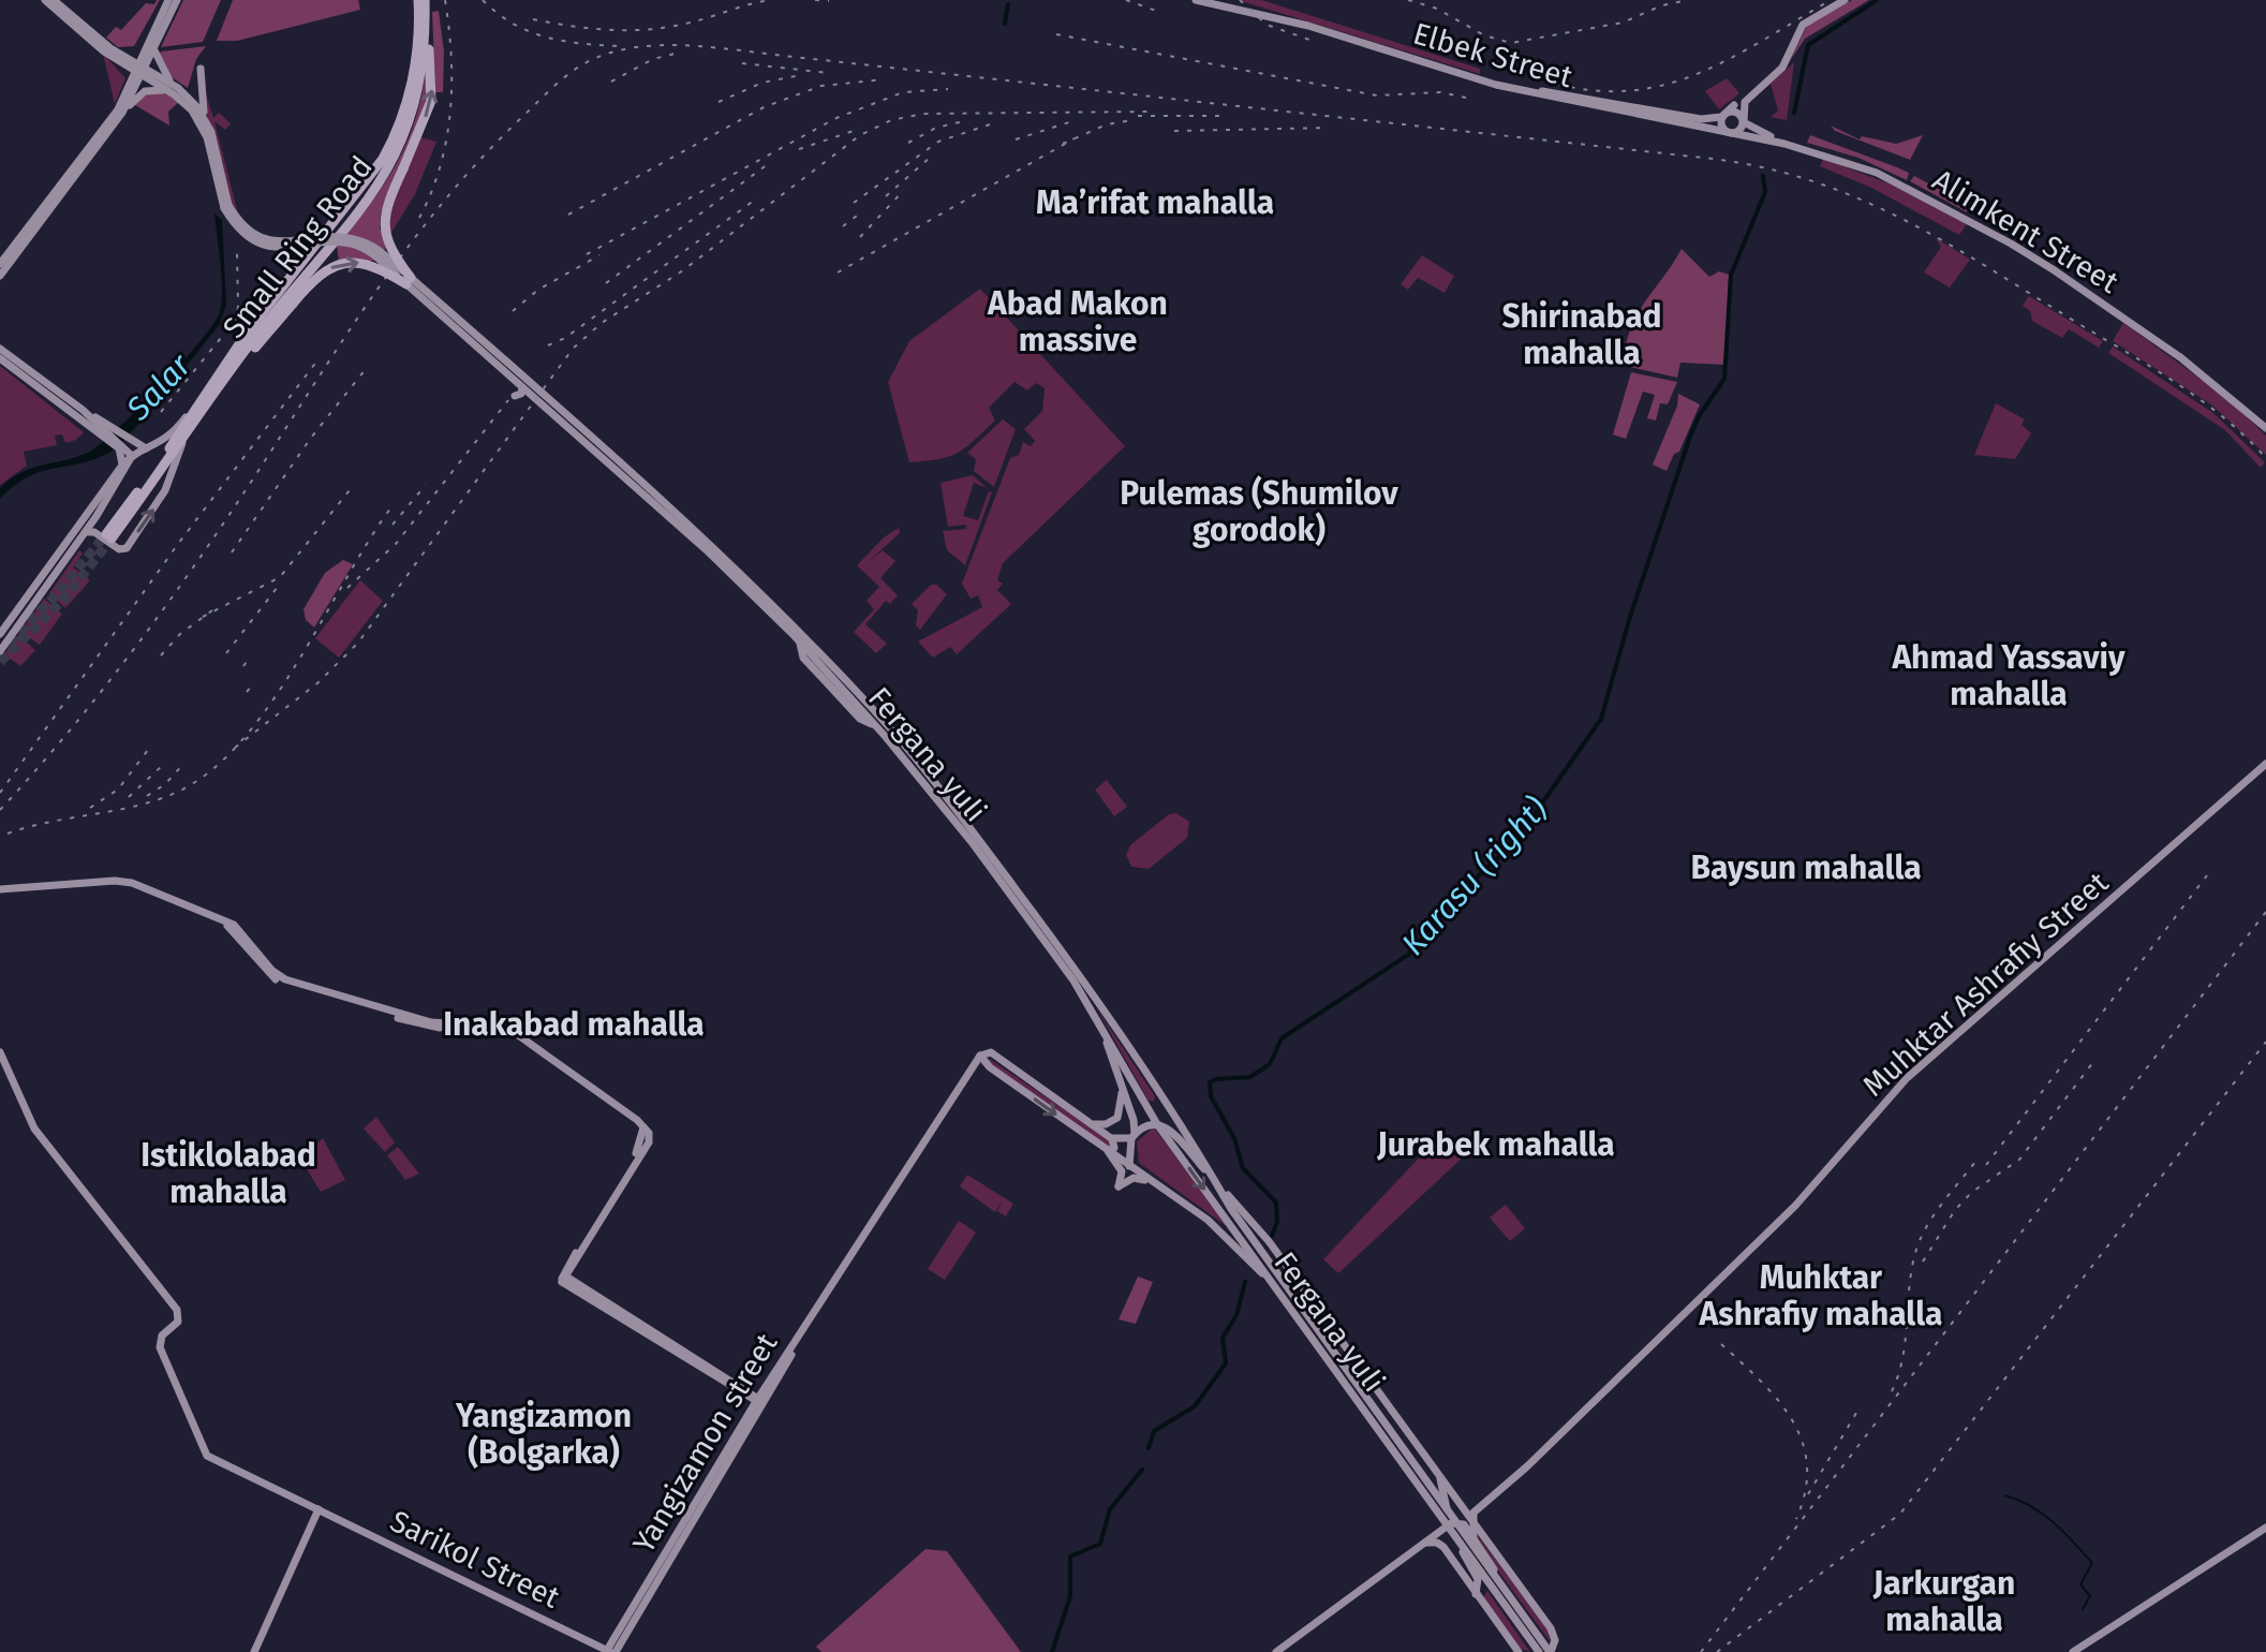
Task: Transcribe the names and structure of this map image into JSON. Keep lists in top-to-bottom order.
{
  "streets": {
    "highway": ["Small Ring Road"],
    "main road": [
      "Elbek Street",
      "Alimkent Street",
      "Fergana yuli",
      "Muhktar Ashrafiy Street",
      "Yangizamon street",
      "Sarikol Street"
    ]
  },
  "crossings": [
    ["Elbek Street", "Alimkent Street"],
    ["Yangizamon street", "Sarikol Street"]
  ],
  "districts": [
    "Maʼrifat mahalla",
    "Abad Makon massive",
    "Shirinabad mahalla",
    "Pulemas (Shumilov gorodok)",
    "Ahmad Yassaviy mahalla",
    "Baysun mahalla",
    "Inakabad mahalla",
    "Jurabek mahalla",
    "Istiklolabad mahalla",
    "Muhktar Ashrafiy mahalla",
    "Yangizamon (Bolgarka)",
    "Jarkurgan mahalla"
  ],
  "water": ["Salar", "Karasu (right)"]
}
